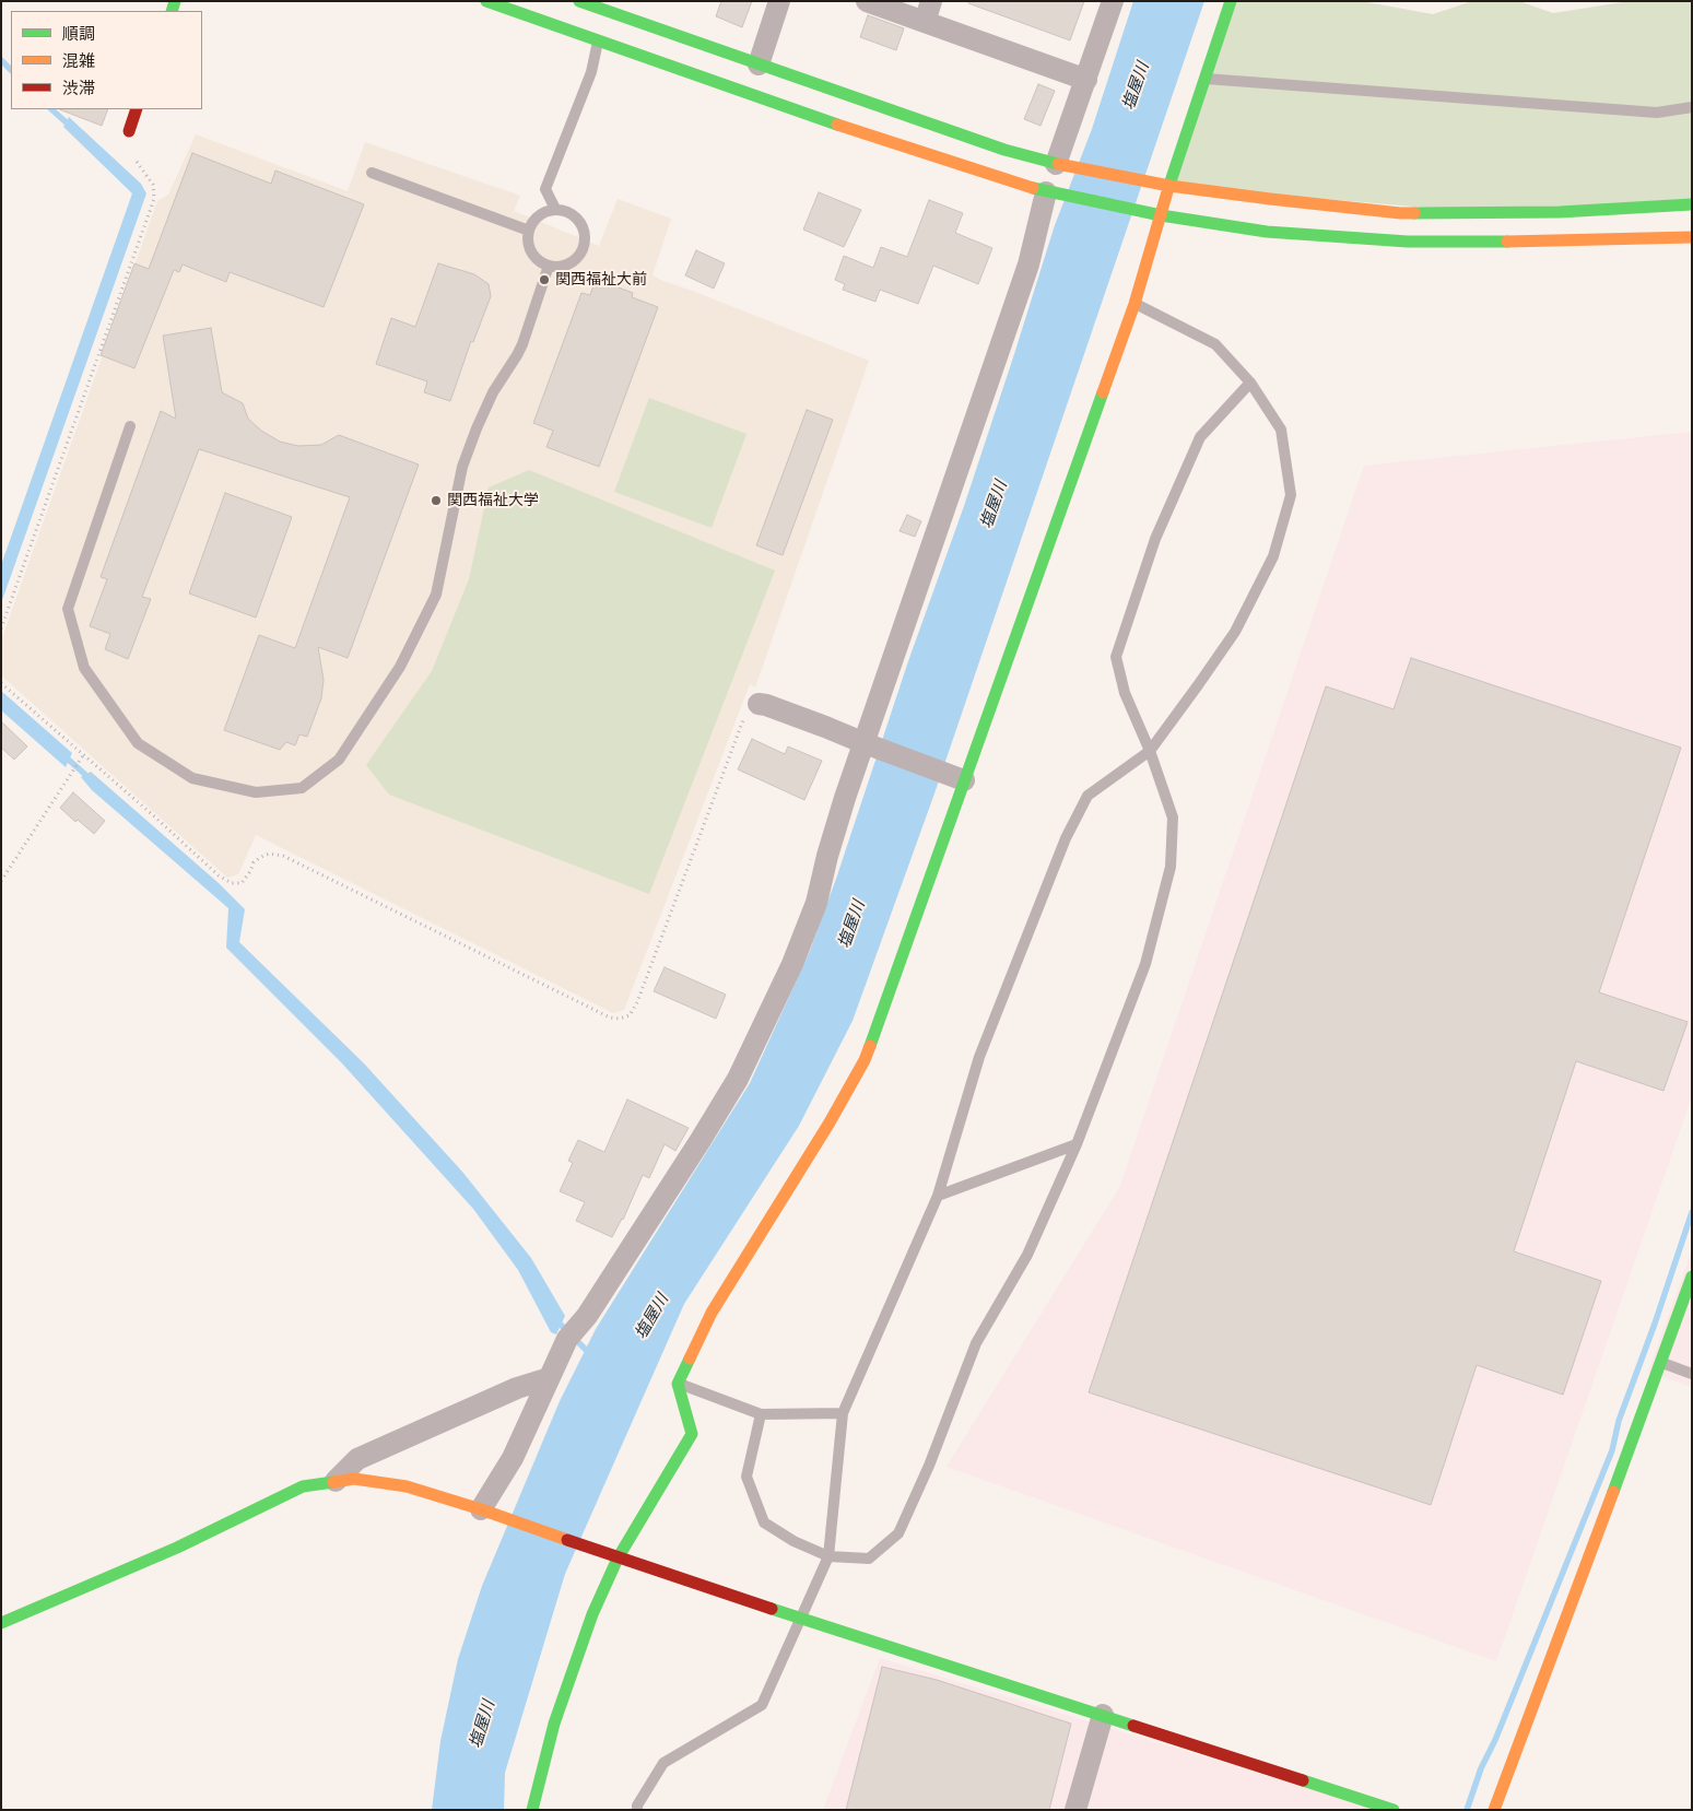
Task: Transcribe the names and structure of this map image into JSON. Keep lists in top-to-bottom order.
{
  "water": ["塩屋川"],
  "places": ["関西福祉大前", "関西福祉大学"],
  "legend": ["順調", "混雑", "渋滞"]
}
